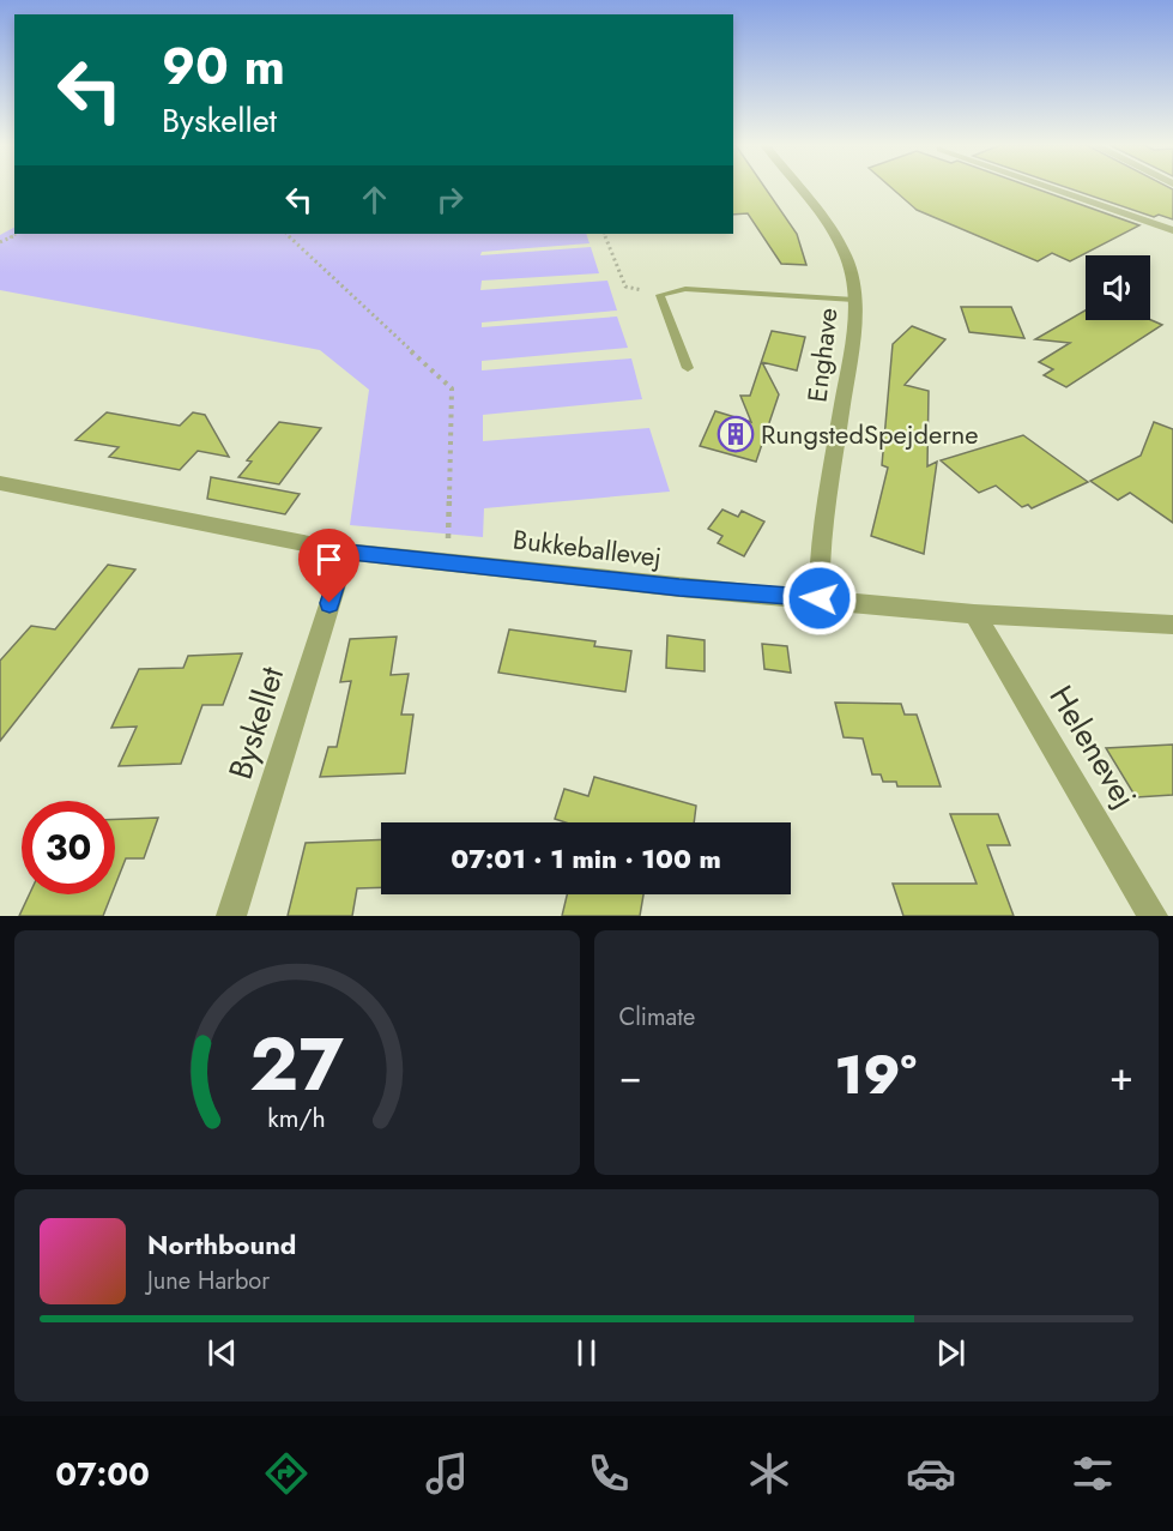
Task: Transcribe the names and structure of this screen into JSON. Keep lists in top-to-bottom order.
{
  "streets": {
    "street": [
      "Enghave",
      "Bukkeballevej",
      "Byskellet",
      "Helenevej"
    ]
  },
  "crossings": [
    ["Enghave", "Bukkeballevej"],
    ["Bukkeballevej", "Byskellet"],
    ["Bukkeballevej", "Helenevej"]
  ],
  "places": {
    "building": ["RungstedSpejderne"]
  },
  "page": {
    "turn": ["90 m", "Byskellet"],
    "limit": "30",
    "trip": "07:01 · 1 min · 100 m",
    "tile": "Climate",
    "heat": ["−", "19°", "+"],
    "song": ["Northbound", "June Harbor"],
    "tabs": "07:00",
    "gauge": ["27", "km/h"]
  }
}
